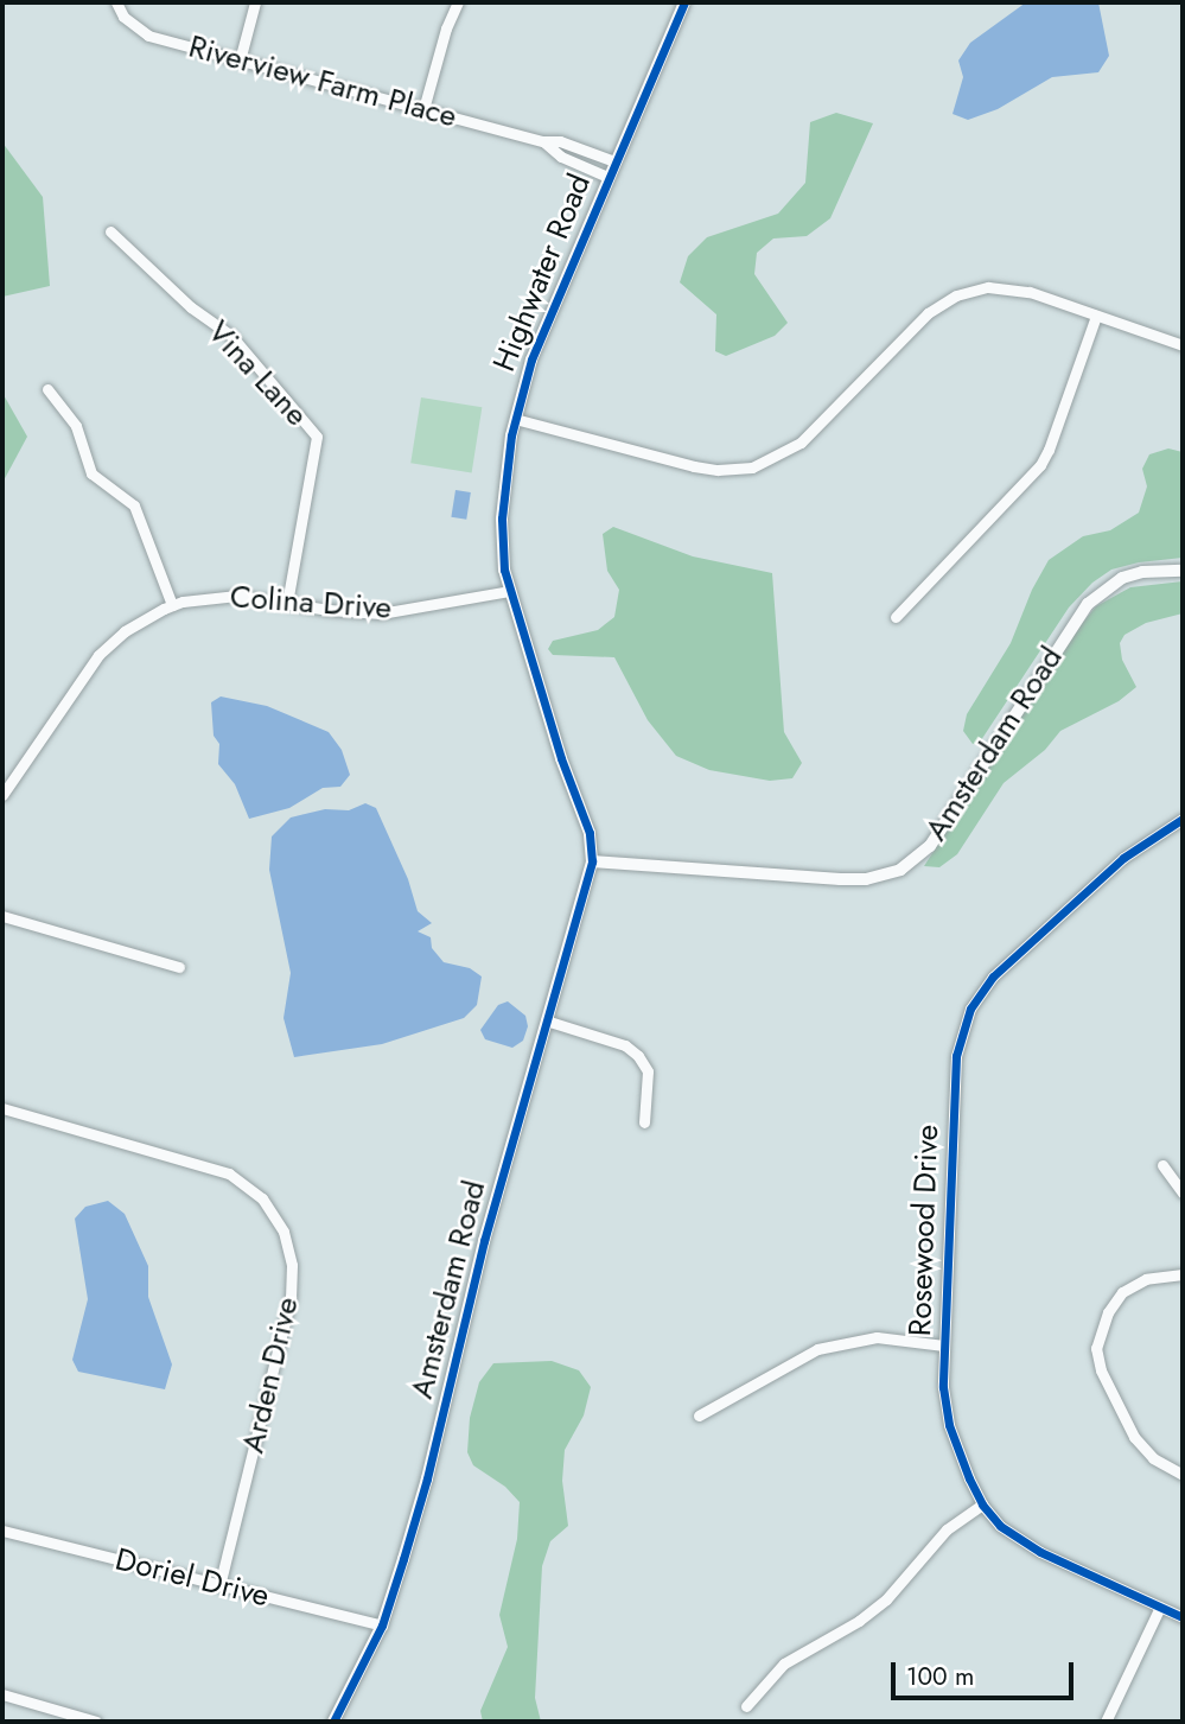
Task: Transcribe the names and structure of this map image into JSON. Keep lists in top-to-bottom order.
{
  "streets": {
    "street": [
      "Riverview Farm Place",
      "Highwater Road",
      "Vina Lane",
      "Colina Drive",
      "Amsterdam Road",
      "Rosewood Drive",
      "Arden Drive",
      "Doriel Drive"
    ]
  },
  "crossings": [
    ["Riverview Farm Place", "Highwater Road"],
    ["Highwater Road", "Colina Drive"],
    ["Highwater Road", "Amsterdam Road"],
    ["Vina Lane", "Colina Drive"],
    ["Amsterdam Road", "Doriel Drive"],
    ["Arden Drive", "Doriel Drive"]
  ],
  "scale_bar": "100 m"
}
